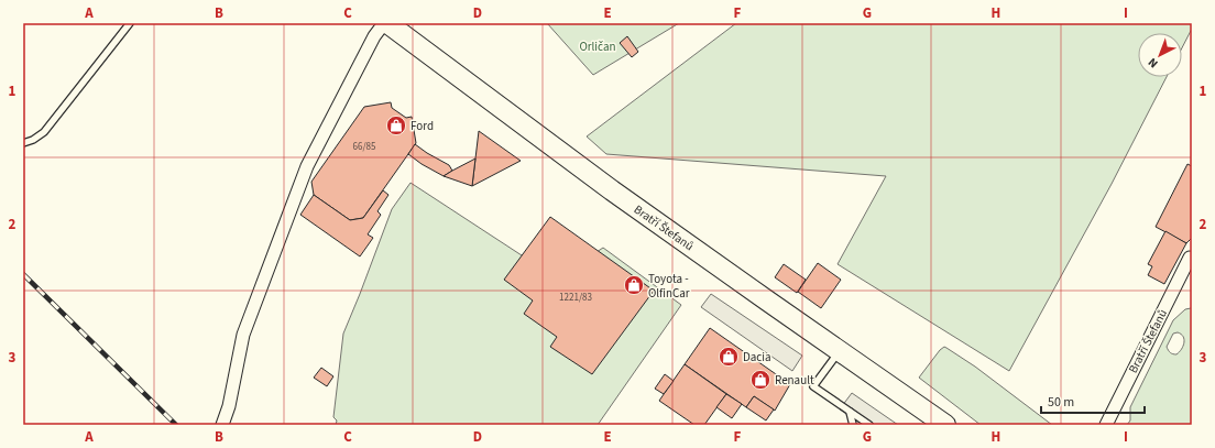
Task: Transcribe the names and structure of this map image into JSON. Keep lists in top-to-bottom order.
{
  "streets": {
    "main road": ["Bratří Štefanů"]
  },
  "parks": ["Orličan"],
  "places": {
    "shop": [
      "Ford",
      "Toyota - OlfinCar",
      "Dacia",
      "Renault"
    ]
  },
  "house_numbers": ["66/85", "1221/83"],
  "scale_bar": "50 m",
  "north": "bottom left",
  "grid": {
    "columns": [
      "A",
      "B",
      "C",
      "D",
      "E",
      "F",
      "G",
      "H",
      "I"
    ],
    "rows": ["1", "2", "3"]
  }
}
